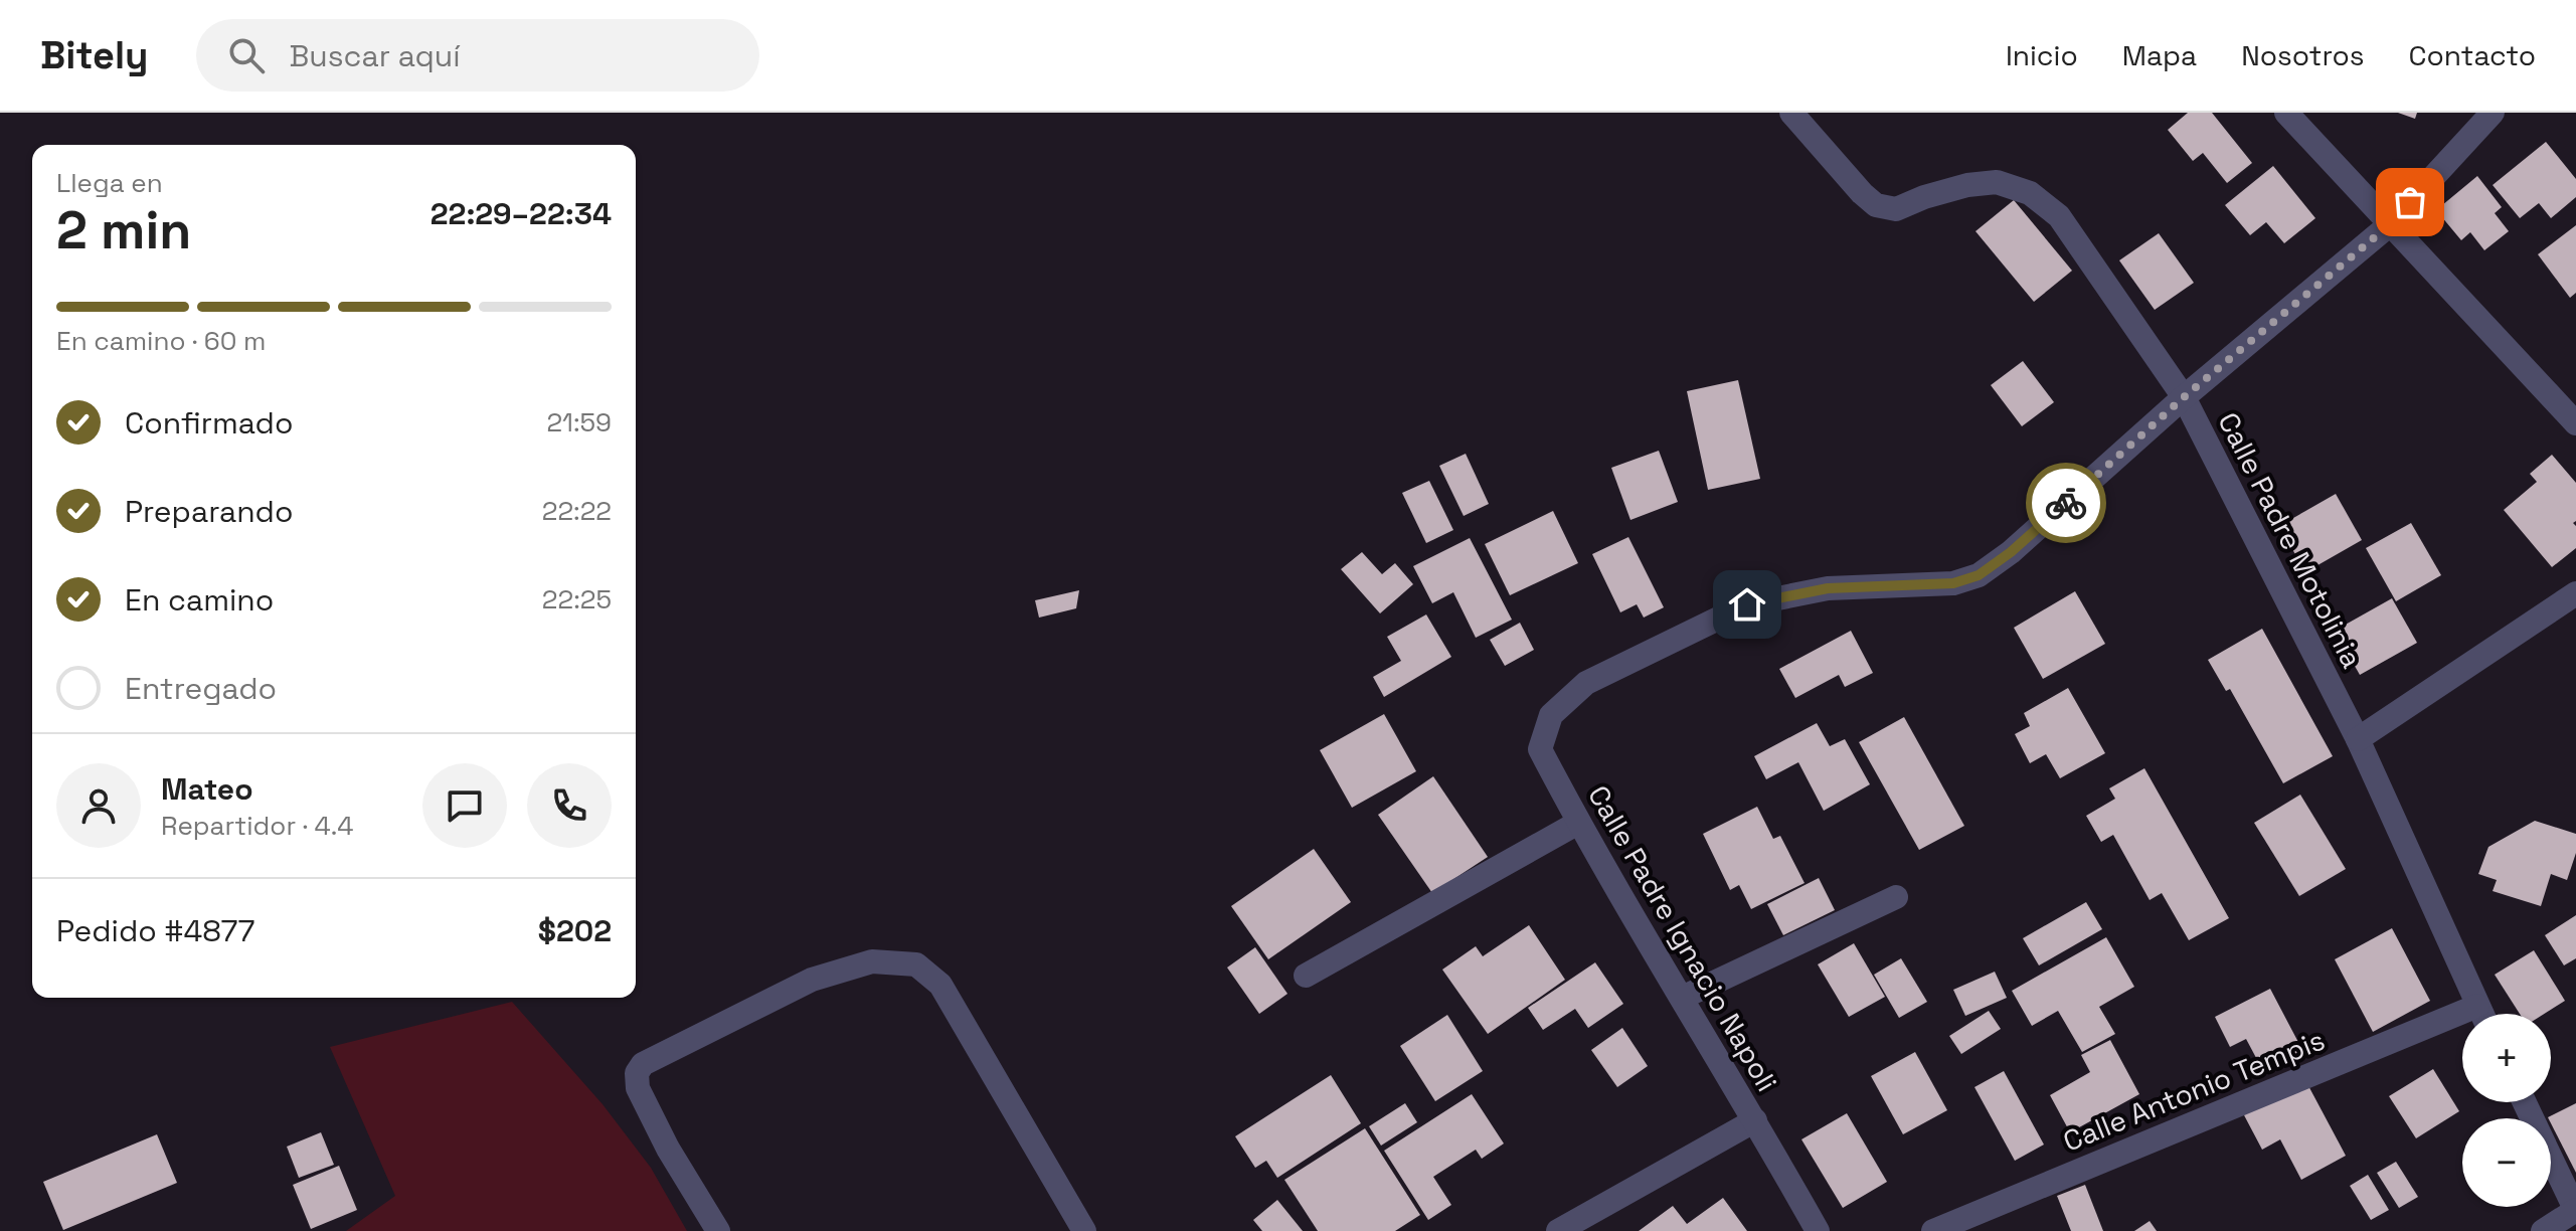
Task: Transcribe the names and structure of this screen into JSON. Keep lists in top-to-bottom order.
{
  "streets": {
    "street": ["Calle Padre Motolinia", "Calle Padre Ignacio Napoli", "Calle Antonio Tempis"]
  },
  "crossings": [
    ["Calle Padre Motolinia", "Calle Padre Ignacio Napoli"]
  ],
  "page": {
    "header": "Bitely",
    "search": "Buscar aquí",
    "nav": [
      "Inicio",
      "Mapa",
      "Nosotros",
      "Contacto"
    ],
    "heading": ["2 min", "Llega en", "22:29–22:34"],
    "panel": [
      "Mateo",
      "Repartidor · 4.4",
      "Pedido #4877",
      "$202"
    ],
    "bar": "En camino · 60 m",
    "list": [
      ["Confirmado", "21:59"],
      ["Preparando", "22:22"],
      ["En camino", "22:25"],
      "Entregado"
    ],
    "map_buttons": ["+", "−"]
  }
}
